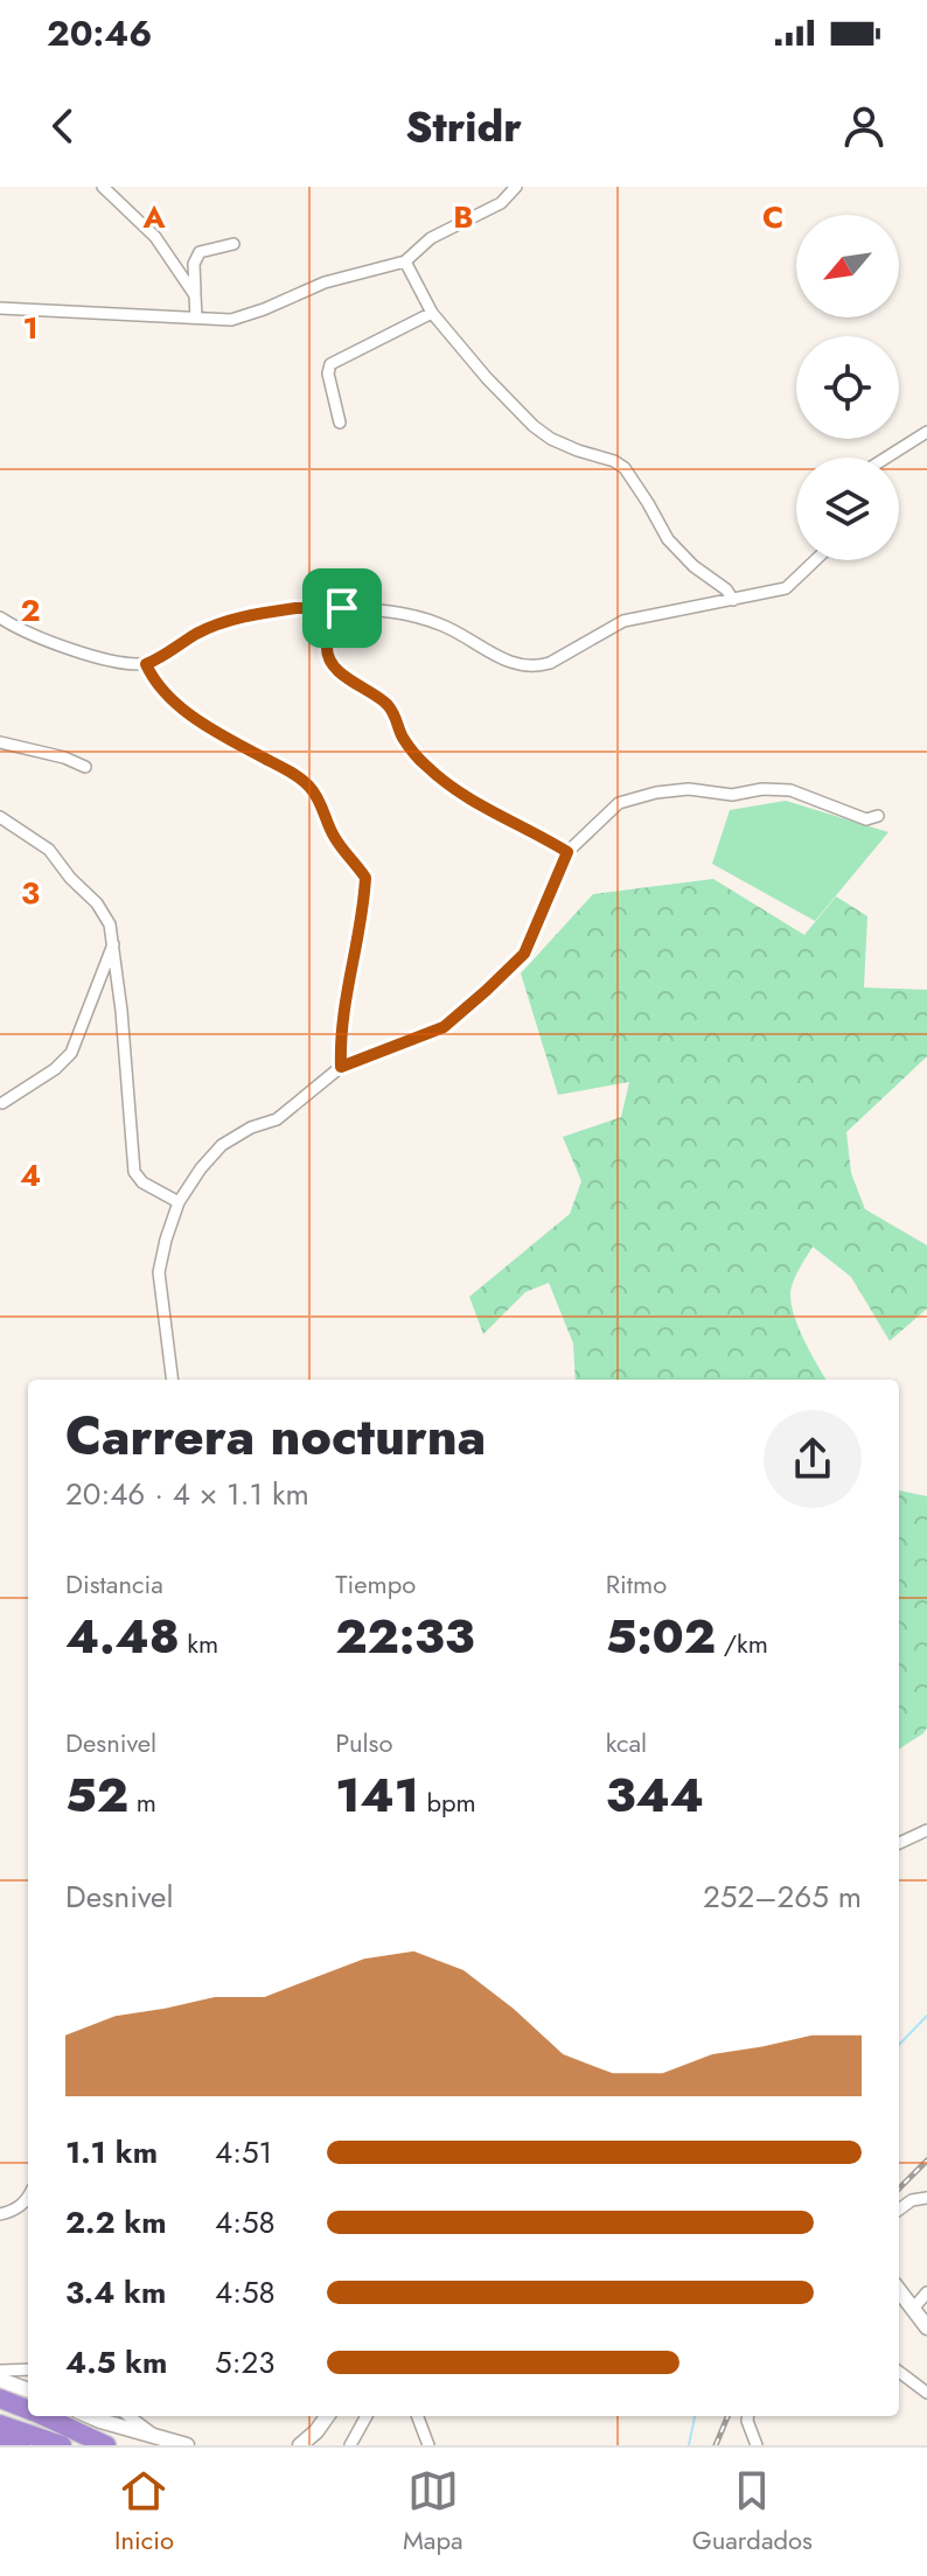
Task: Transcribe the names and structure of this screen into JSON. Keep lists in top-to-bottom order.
{
  "north": "bottom left",
  "page": {
    "status": "20:46",
    "header": "Stridr",
    "heading": ["Carrera nocturna", "20:46 · 4 × 1.1 km"],
    "stats": [
      ["Distancia", "4.48 km"],
      ["Tiempo", "22:33"],
      ["Ritmo", "5:02 /km"],
      ["Desnivel", "52 m"],
      ["Pulso", "141 bpm"],
      ["kcal", "344"]
    ],
    "chart": ["Desnivel", "252–265 m"],
    "list": [
      {
        "name": "1.1 km",
        "note": "4:51"
      },
      {
        "name": "2.2 km",
        "note": "4:58"
      },
      {
        "name": "3.4 km",
        "note": "4:58"
      },
      {
        "name": "4.5 km",
        "note": "5:23"
      }
    ],
    "tabs": ["Inicio", "Mapa", "Guardados"]
  },
  "grid": {
    "columns": ["A", "B", "C"],
    "rows": [
      "1",
      "2",
      "3",
      "4"
    ]
  }
}
